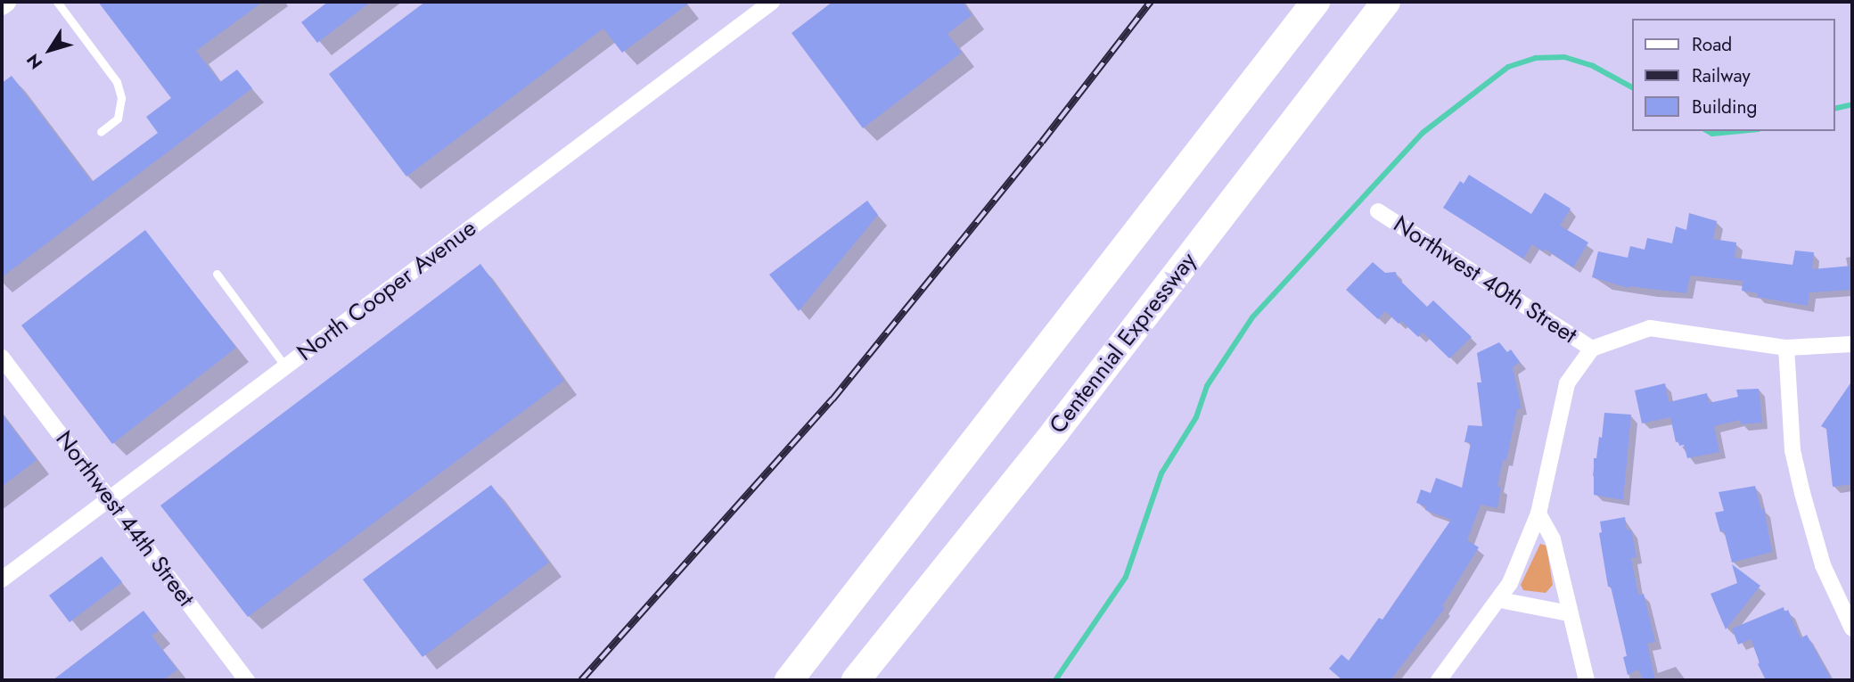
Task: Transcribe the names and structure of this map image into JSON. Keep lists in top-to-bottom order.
{
  "streets": {
    "highway": ["Centennial Expressway"],
    "street": ["Northwest 40th Street", "North Cooper Avenue", "Northwest 44th Street"]
  },
  "crossings": [
    ["North Cooper Avenue", "Northwest 44th Street"]
  ],
  "legend": ["Road", "Railway", "Building"],
  "north": "bottom left"
}
